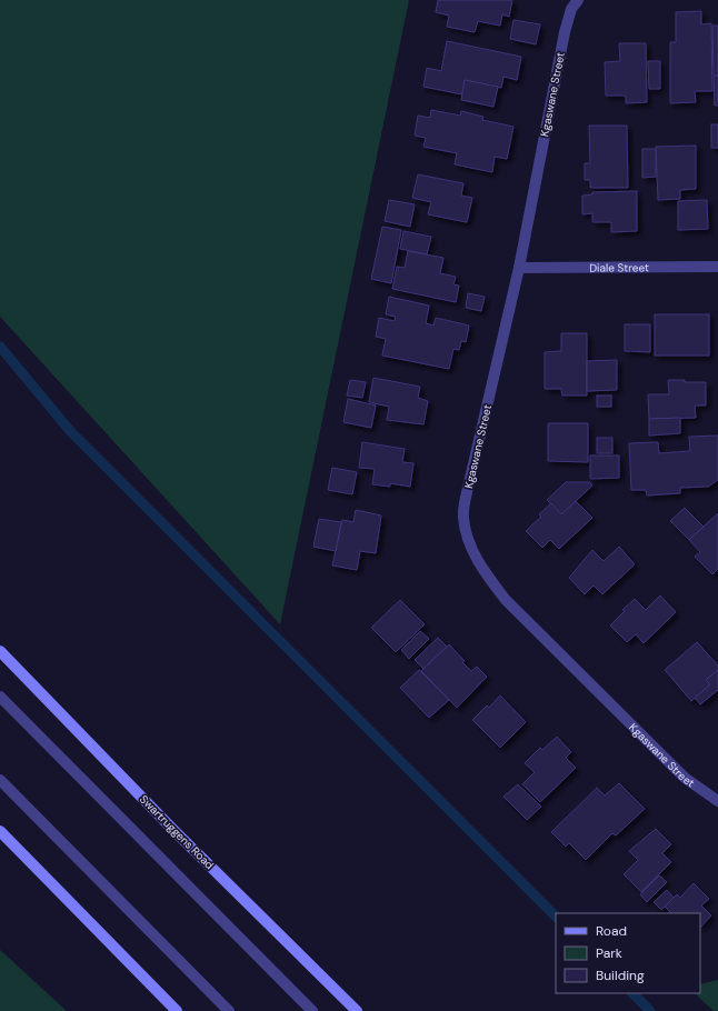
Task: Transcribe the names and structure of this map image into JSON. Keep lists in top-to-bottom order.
{
  "streets": {
    "main road": ["Swartruggens Road"],
    "street": ["Kgaswane Street", "Diale Street"]
  },
  "crossings": [
    ["Kgaswane Street", "Diale Street"]
  ],
  "legend": ["Road", "Park", "Building"]
}
